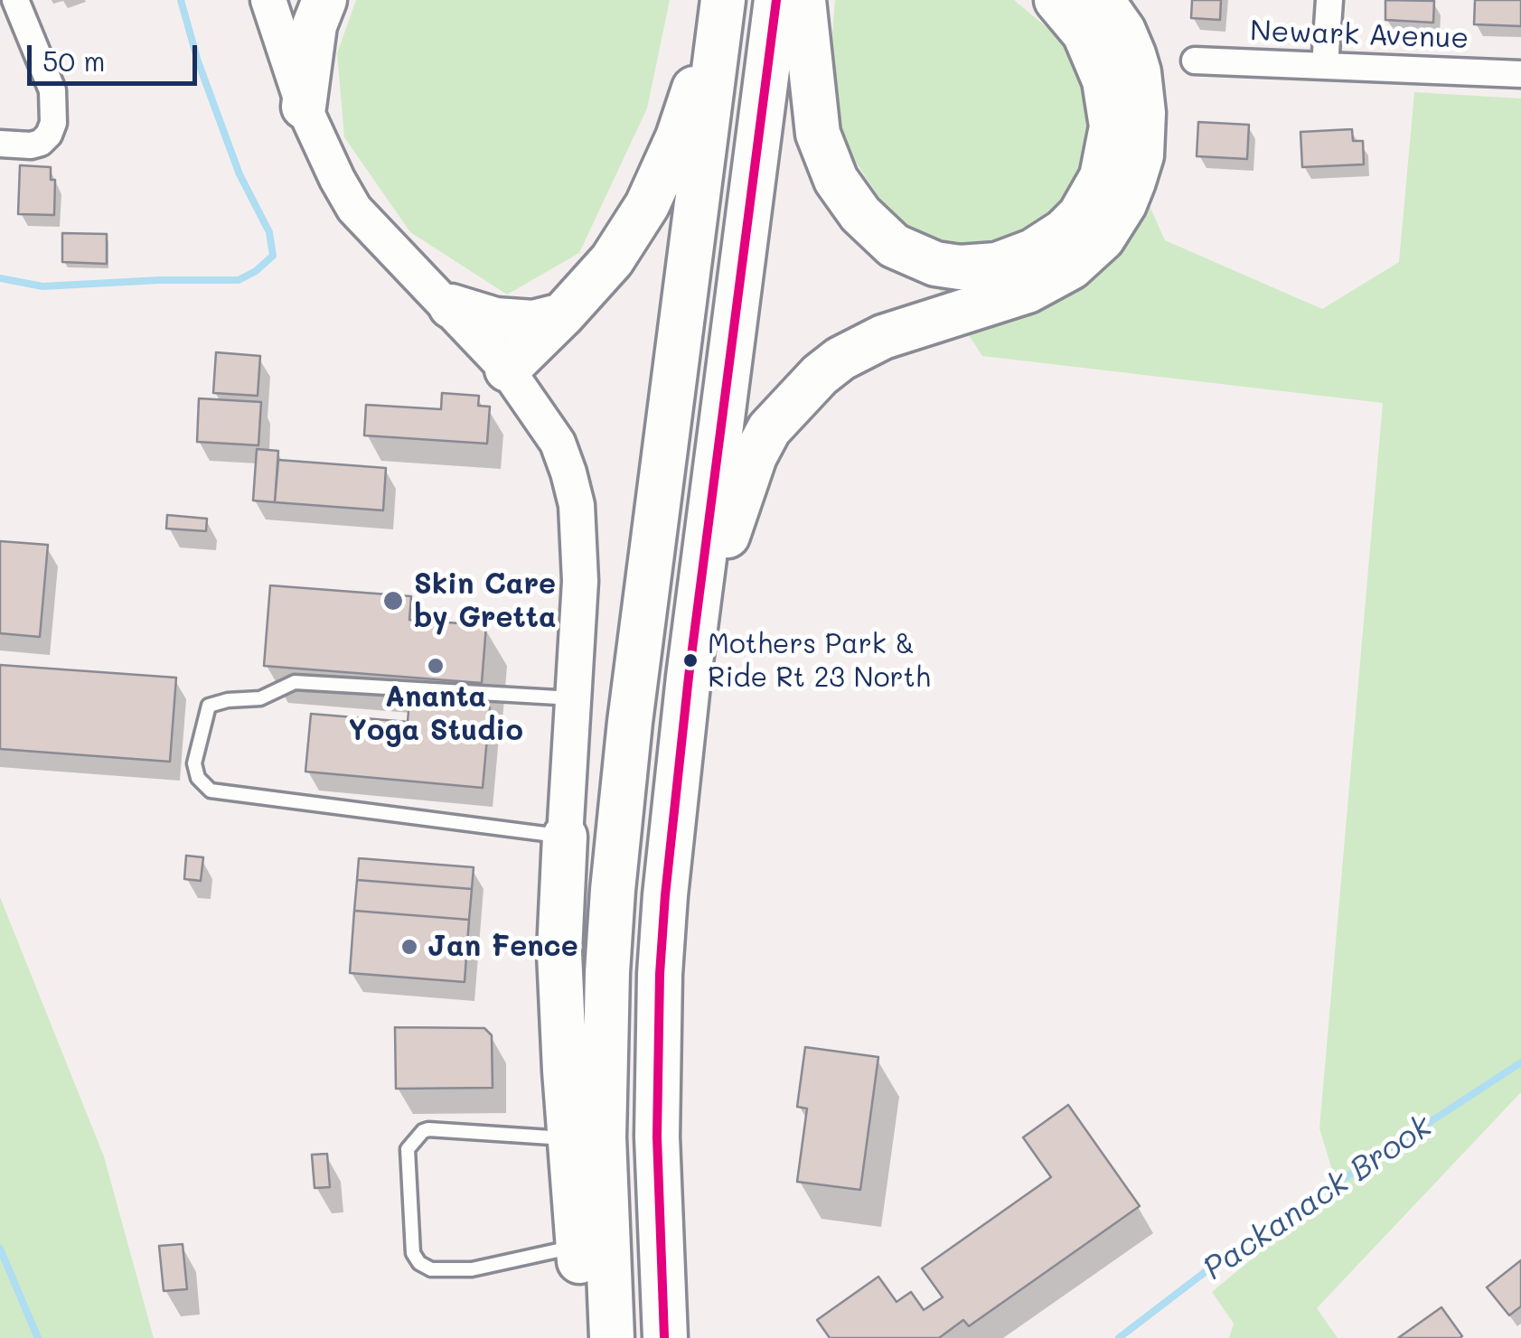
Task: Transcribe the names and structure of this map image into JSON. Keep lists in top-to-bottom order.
{
  "streets": {
    "street": ["Newark Avenue"]
  },
  "water": ["Packanack Brook"],
  "places": [
    "Skin Care by Gretta",
    "Mothers Park & Ride Rt 23 North",
    "Ananta Yoga Studio",
    "Jan Fence"
  ],
  "scale_bar": "50 m"
}
